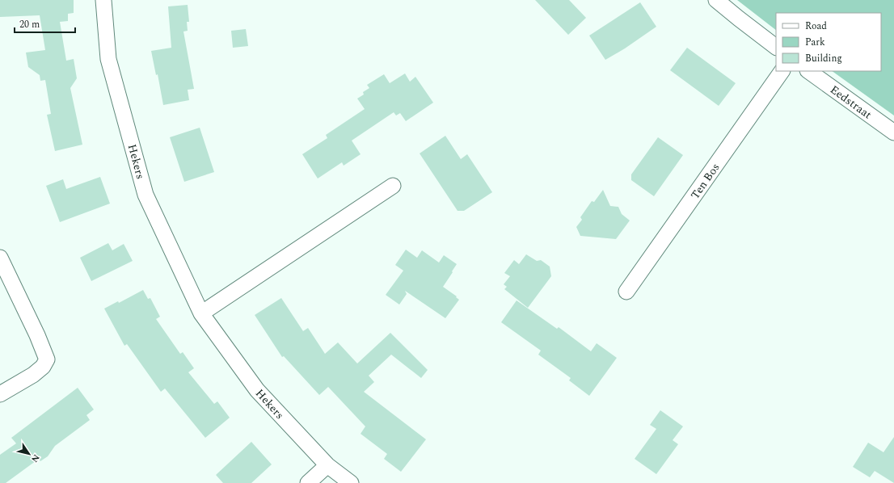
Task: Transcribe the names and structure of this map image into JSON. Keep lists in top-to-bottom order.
{
  "streets": {
    "street": ["Eedstraat", "Hekers", "Ten Bos"]
  },
  "legend": ["Road", "Park", "Building"],
  "scale_bar": "20 m",
  "north": "bottom right"
}
